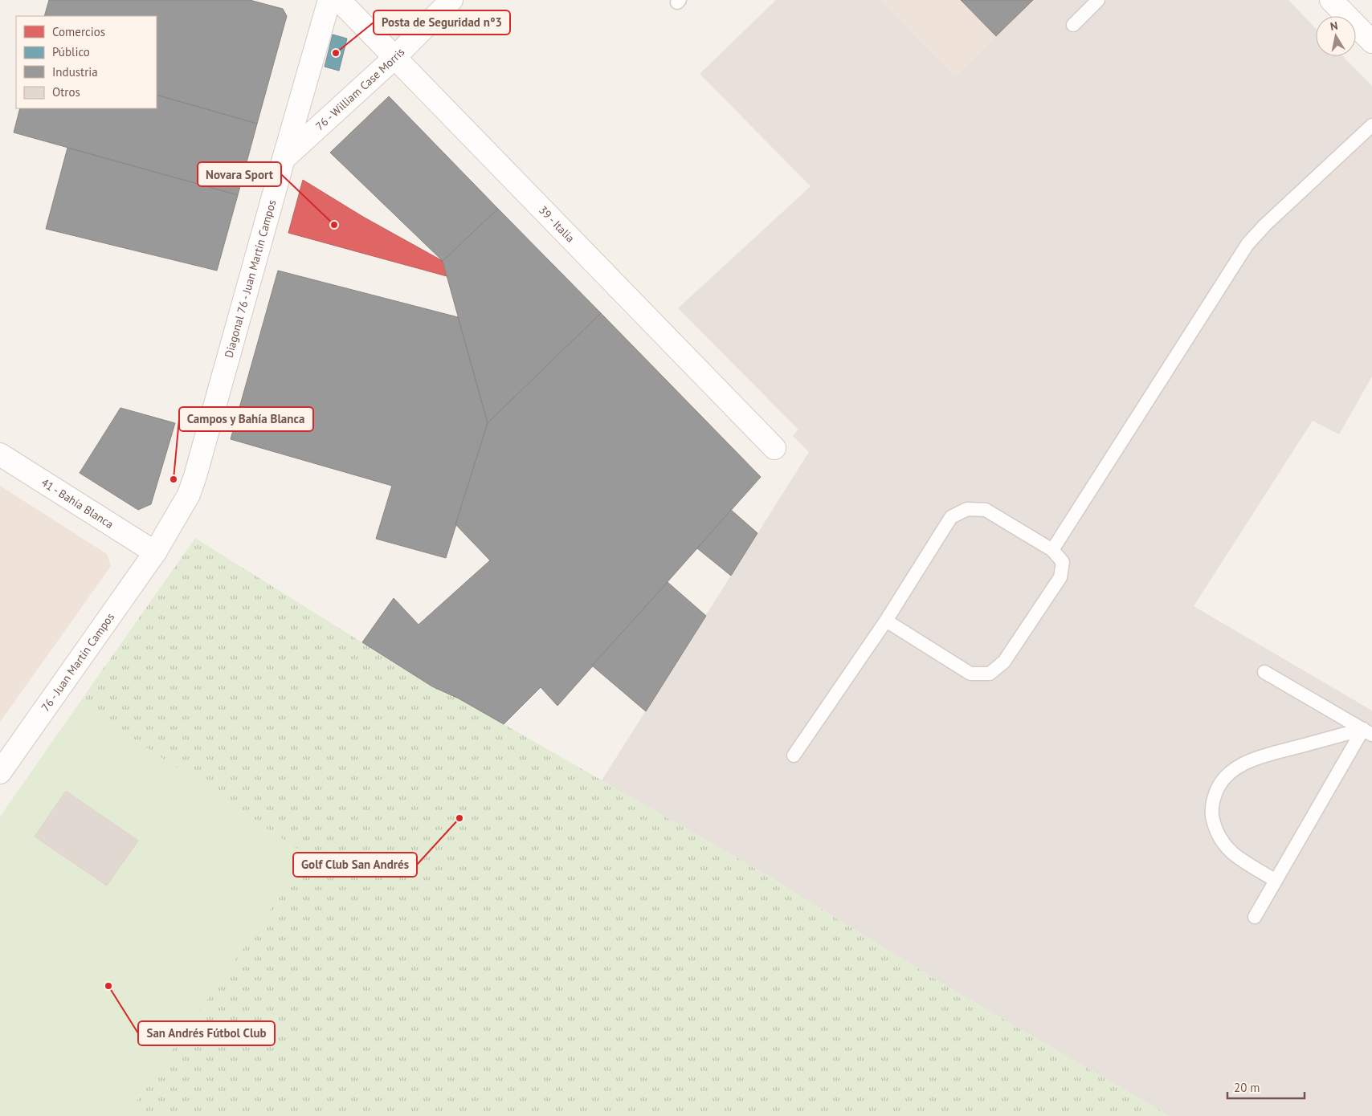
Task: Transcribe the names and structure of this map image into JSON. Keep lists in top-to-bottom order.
{
  "streets": {
    "street": [
      "76 - William Case Morris",
      "39 - Italia",
      "Diagonal 76 - Juan Martín Campos",
      "41 - Bahía Blanca",
      "76 - Juan Martín Campos"
    ]
  },
  "crossings": [
    ["76 - William Case Morris", "39 - Italia"],
    ["76 - William Case Morris", "Diagonal 76 - Juan Martín Campos"],
    ["Diagonal 76 - Juan Martín Campos", "41 - Bahía Blanca"],
    ["Diagonal 76 - Juan Martín Campos", "76 - Juan Martín Campos"],
    ["41 - Bahía Blanca", "76 - Juan Martín Campos"]
  ],
  "places": [
    "Posta de Seguridad n°3",
    "Novara Sport",
    "Campos y Bahía Blanca",
    "Golf Club San Andrés",
    "San Andrés Fútbol Club"
  ],
  "legend": [
    "Comercios",
    "Público",
    "Industria",
    "Otros"
  ],
  "scale_bar": "20 m",
  "north": "top"
}
